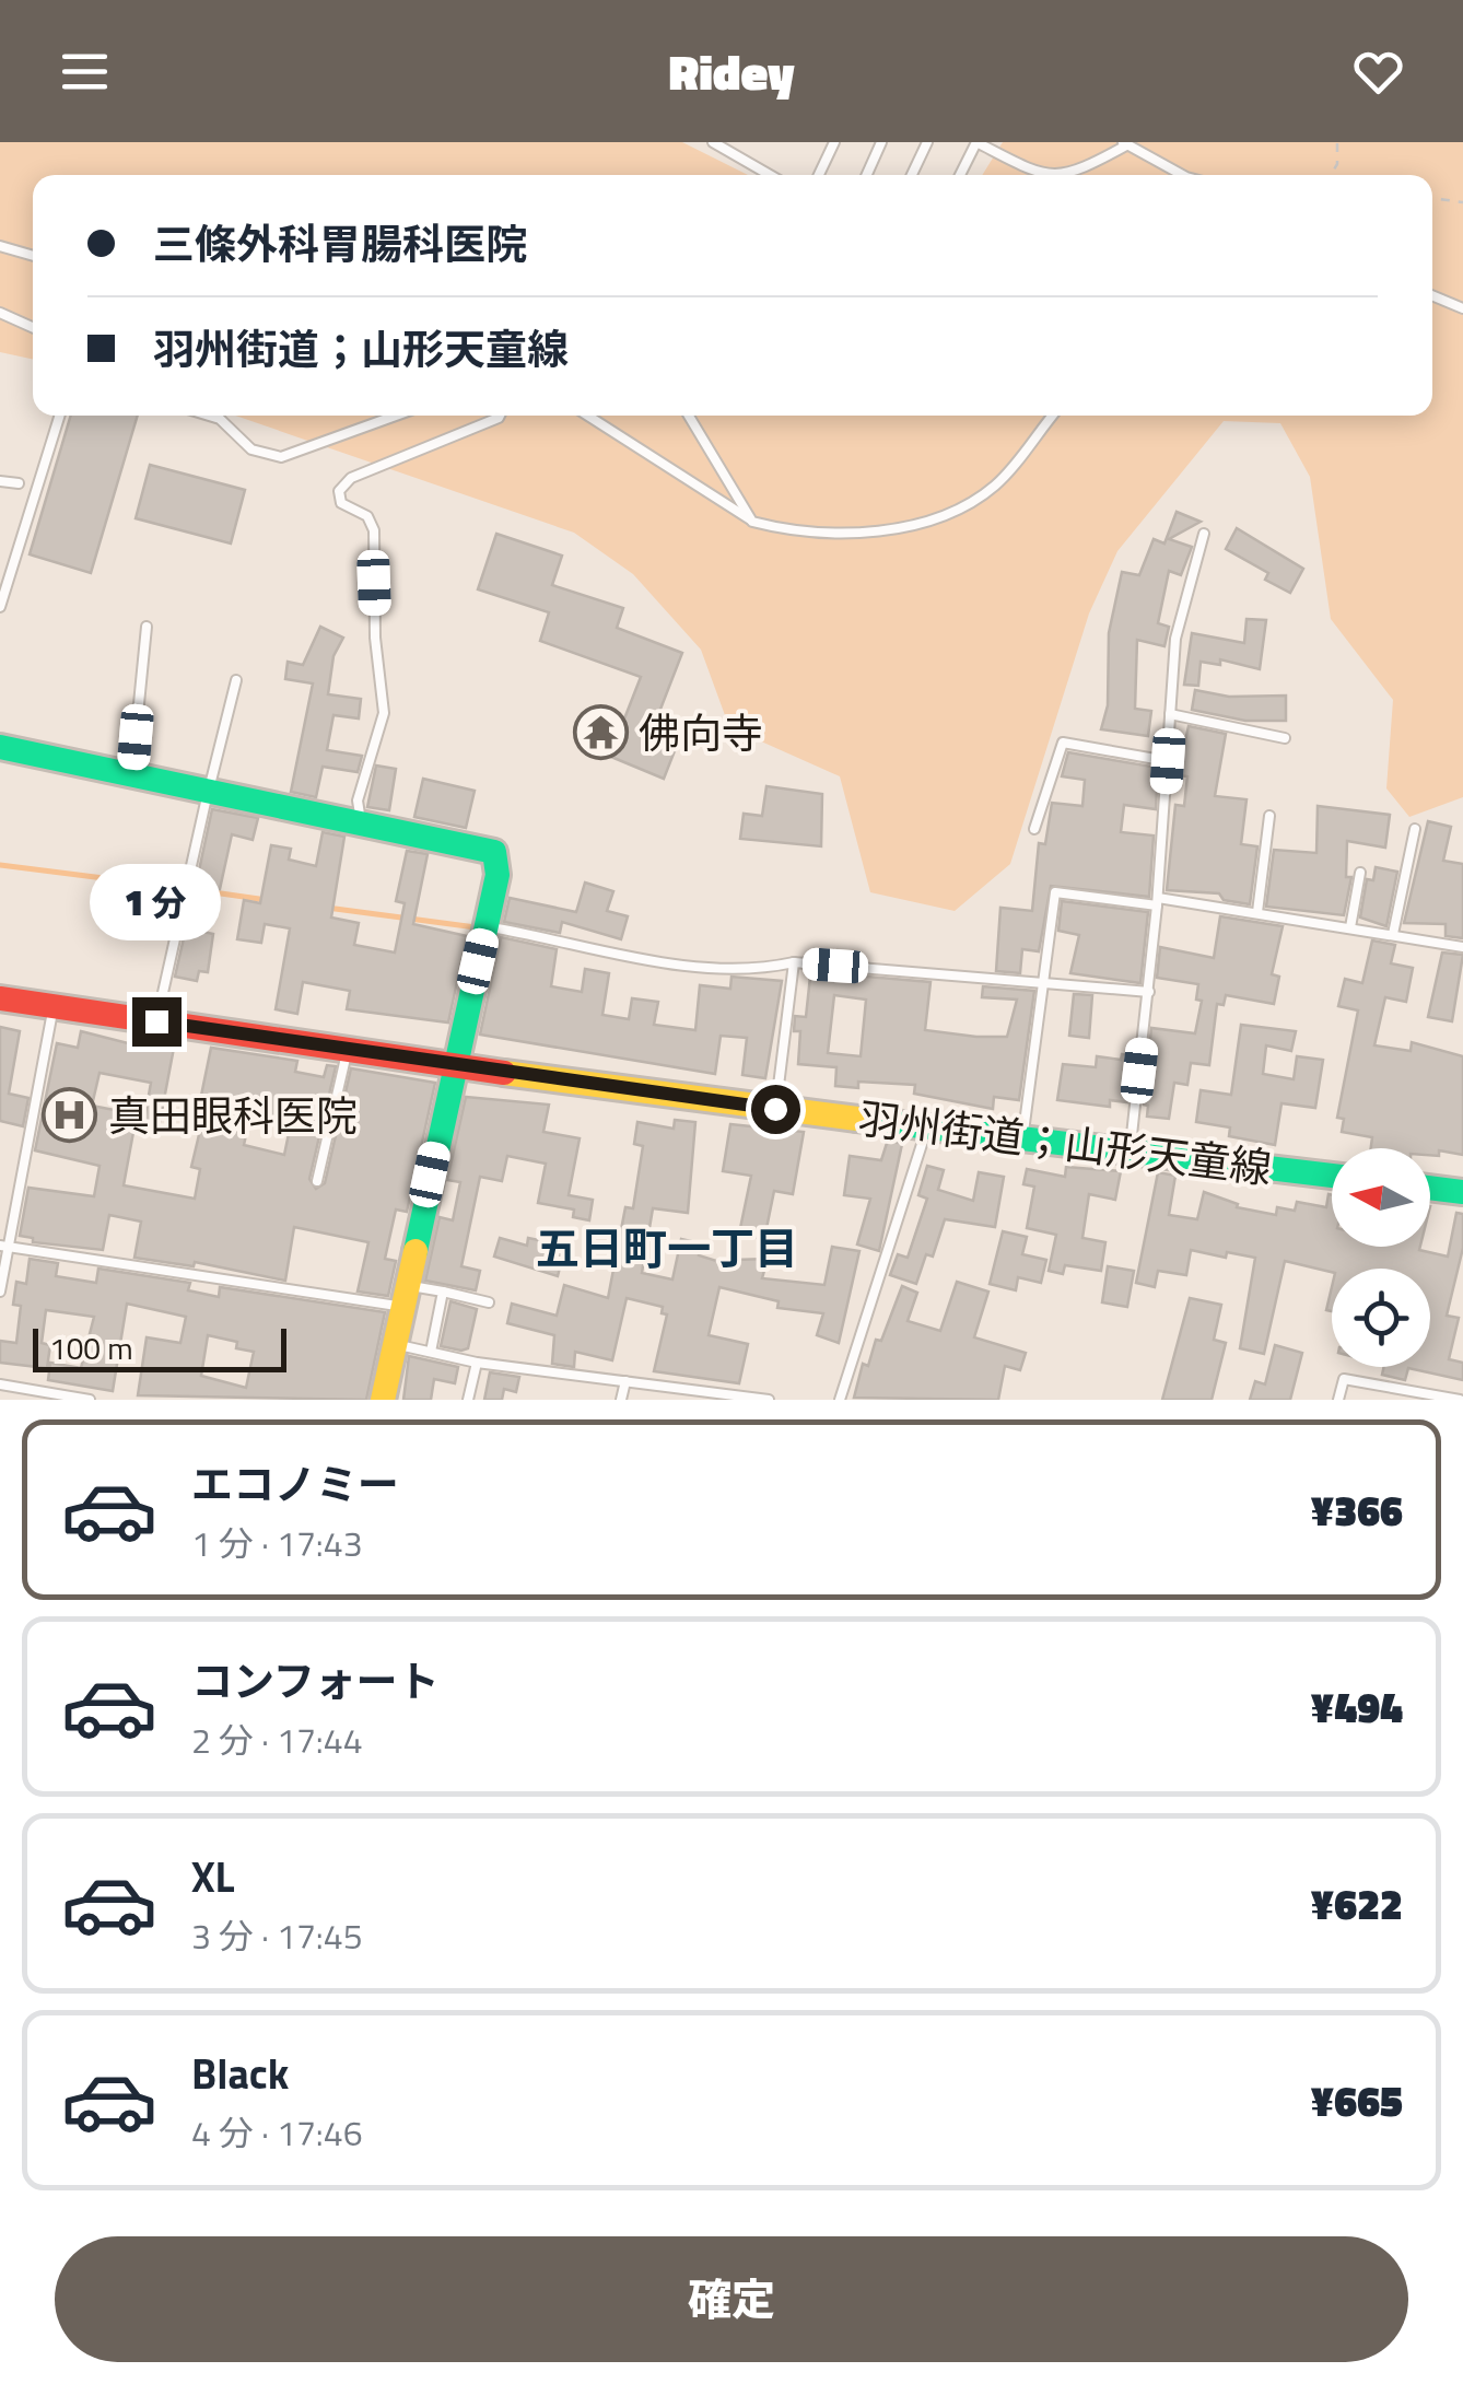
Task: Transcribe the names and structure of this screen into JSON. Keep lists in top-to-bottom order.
{
  "streets": {
    "main road": ["羽州街道；山形天童線"]
  },
  "districts": ["五日町一丁目"],
  "places": {
    "temple": ["佛向寺"],
    "hospital": ["真田眼科医院"]
  },
  "scale_bar": "100 m",
  "north": "left",
  "page": {
    "header": "Ridey",
    "banner": ["三條外科胃腸科医院", "羽州街道；山形天童線"],
    "bubble": "1 分",
    "scale": "100 m",
    "list": [
      {
        "name": "エコノミー",
        "note": "1 分 · 17:43",
        "value": "¥366"
      },
      {
        "name": "コンフォート",
        "note": "2 分 · 17:44",
        "value": "¥494"
      },
      {
        "name": "XL",
        "note": "3 分 · 17:45",
        "value": "¥622"
      },
      {
        "name": "Black",
        "note": "4 分 · 17:46",
        "value": "¥665"
      }
    ],
    "buttons": "確定"
  }
}
